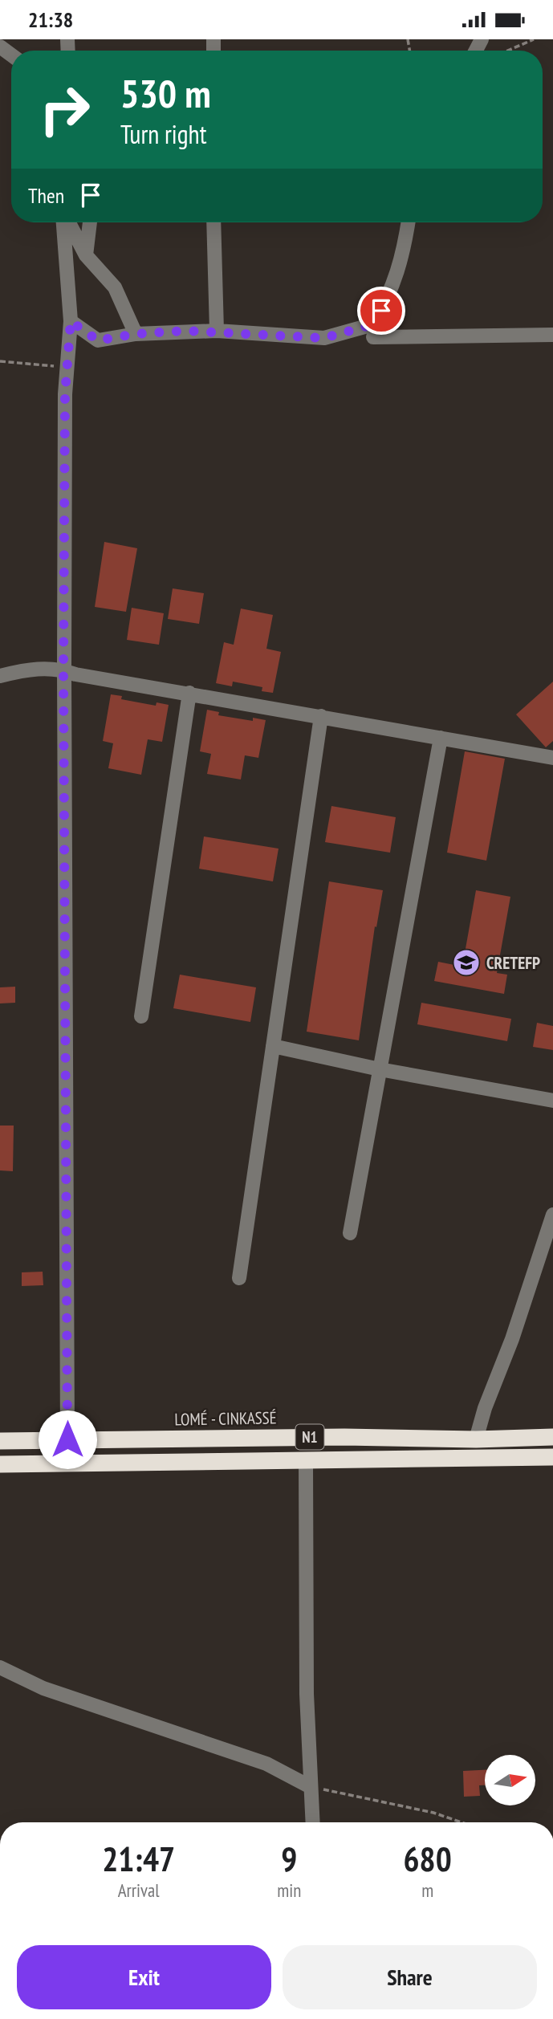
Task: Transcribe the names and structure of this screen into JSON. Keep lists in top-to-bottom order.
{
  "streets": {
    "highway": ["LOMÉ - CINKASSÉ", "N1"]
  },
  "places": {
    "school or university": ["CRETEFP"]
  },
  "north": "right",
  "page": {
    "status": "21:38",
    "turn": ["530 m", "Turn right"],
    "then": "Then",
    "eta": [
      "21:47",
      "Arrival",
      "9",
      "min",
      "680",
      "m"
    ],
    "buttons": ["Exit", "Share"]
  }
}
